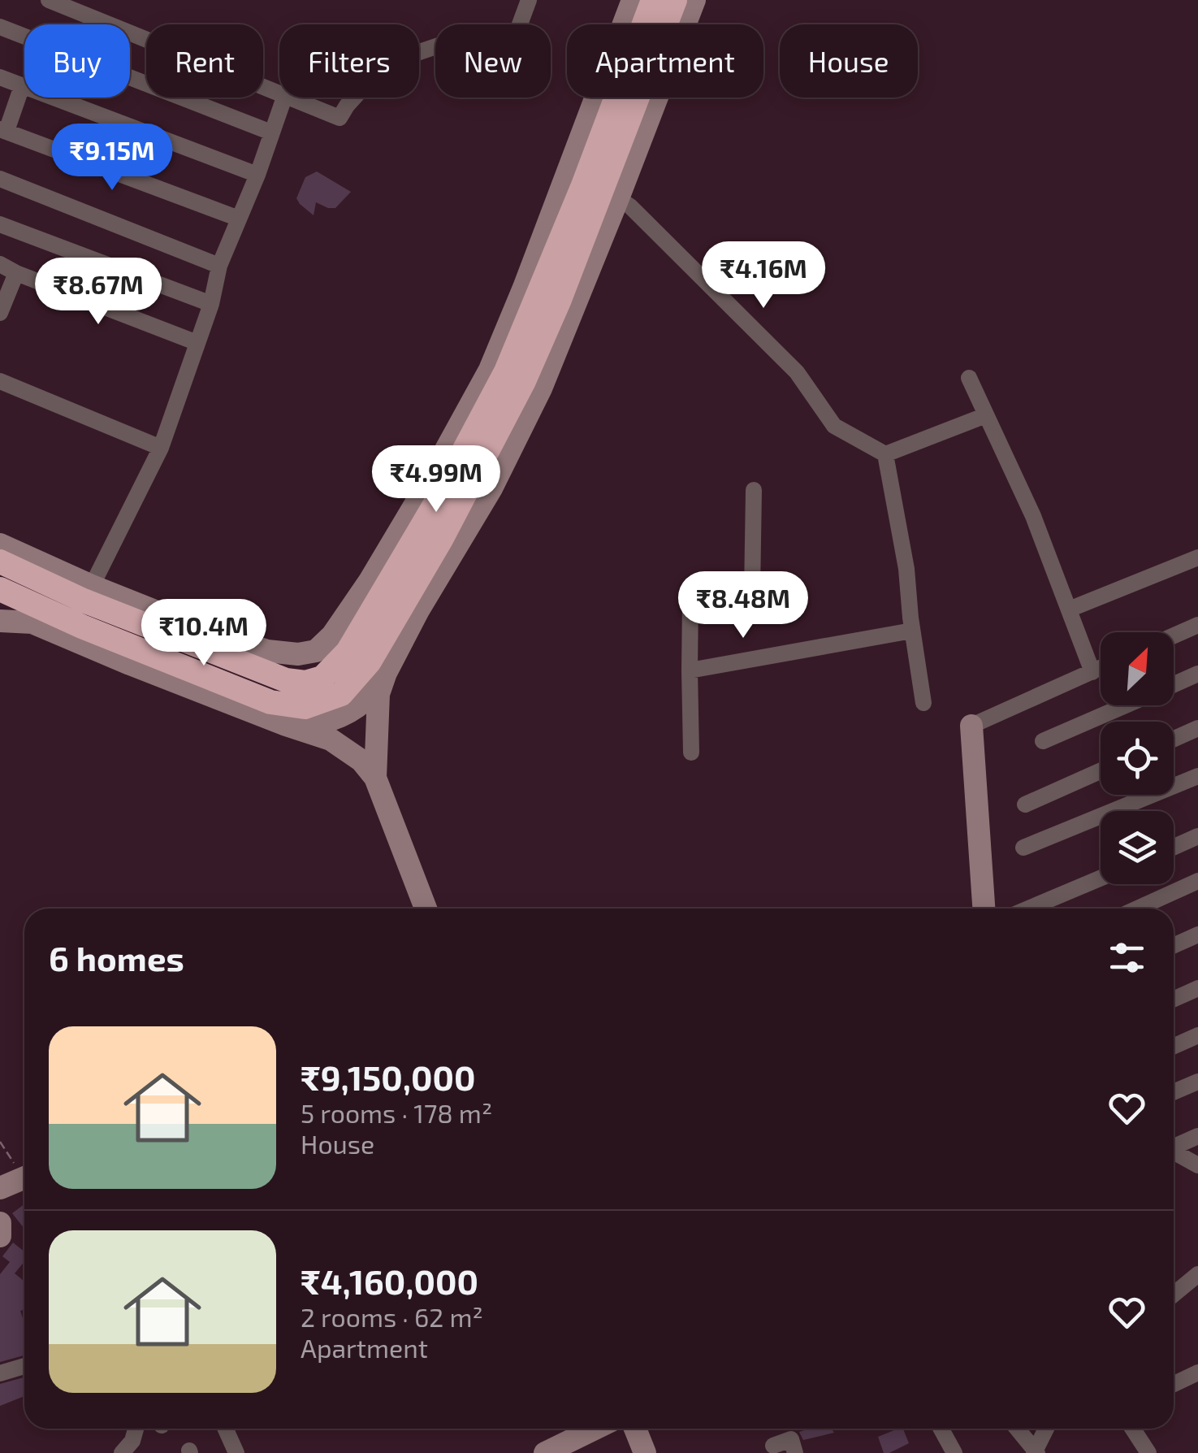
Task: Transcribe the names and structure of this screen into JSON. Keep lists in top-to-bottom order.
{
  "north": "top right",
  "page": {
    "chip": [
      "Buy",
      "Rent",
      "Filters",
      "New",
      "Apartment",
      "House"
    ],
    "price": [
      "₹9.15M",
      "₹4.16M",
      "₹8.67M",
      "₹4.99M",
      "₹8.48M",
      "₹10.4M"
    ],
    "heading": "6 homes",
    "list": [
      {
        "name": "₹9,150,000",
        "note": "5 rooms · 178 m² · House"
      },
      {
        "name": "₹4,160,000",
        "note": "2 rooms · 62 m² · Apartment"
      }
    ]
  }
}
